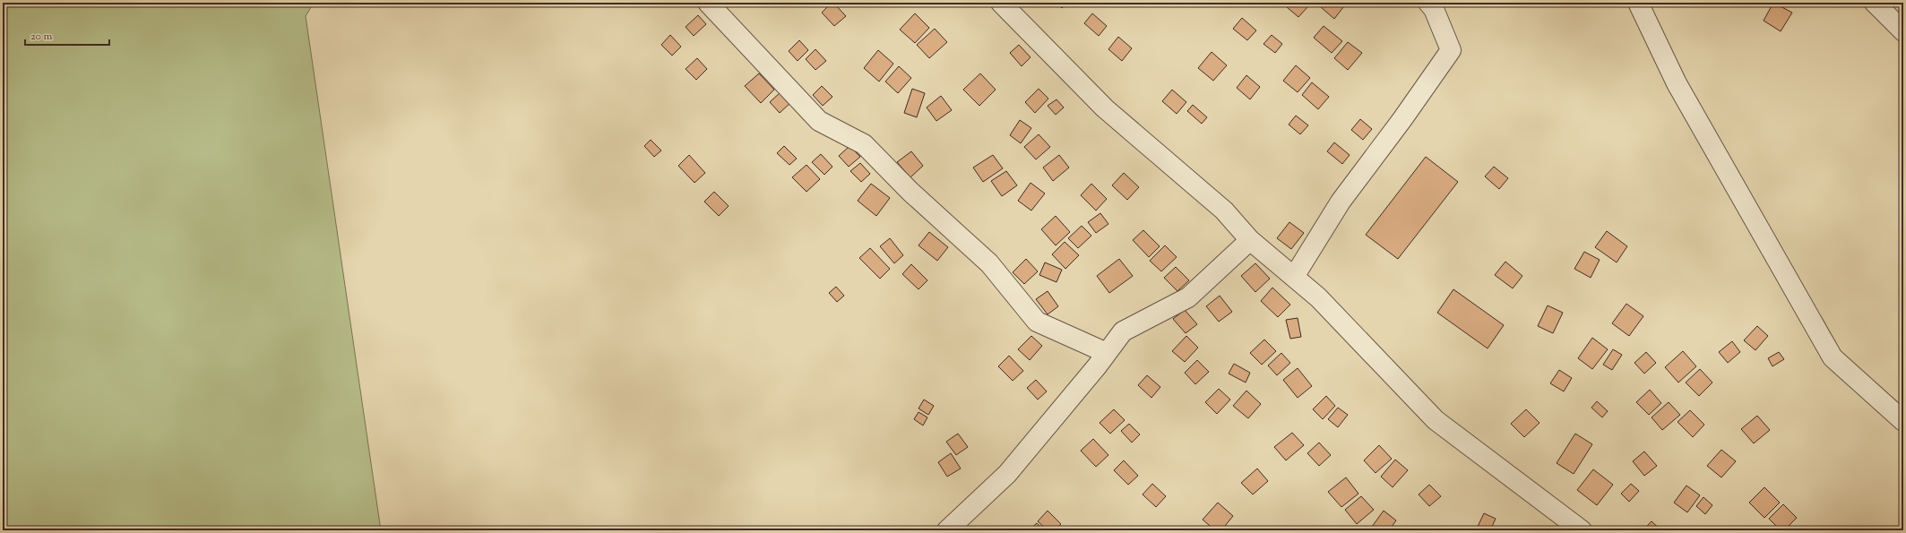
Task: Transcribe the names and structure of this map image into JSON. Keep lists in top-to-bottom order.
{
  "scale_bar": "20 m"
}
